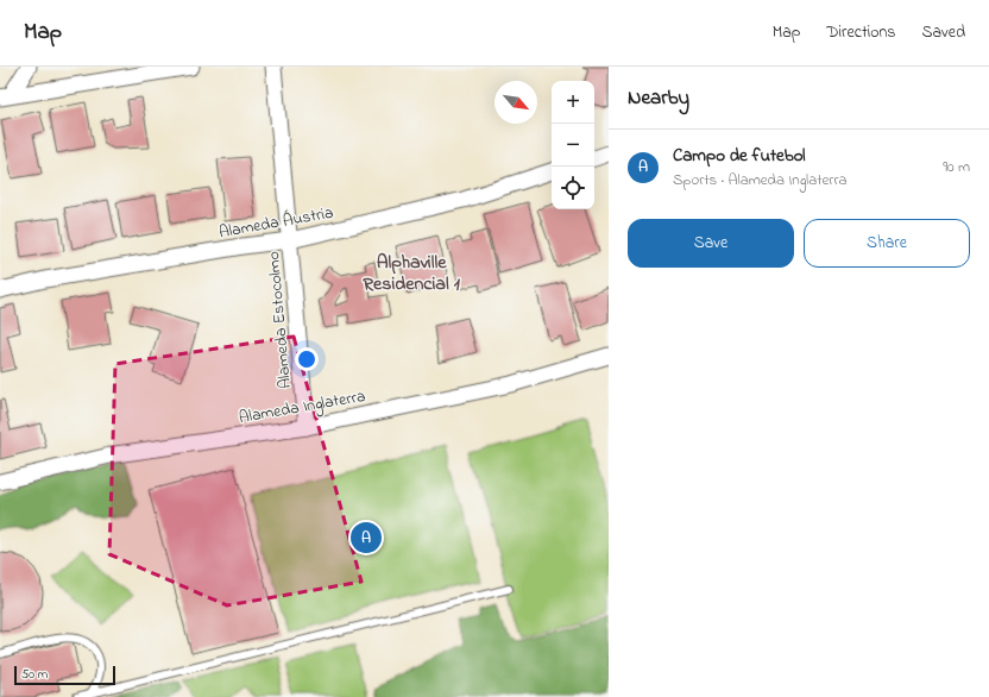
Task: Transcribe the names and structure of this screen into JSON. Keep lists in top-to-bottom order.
{
  "streets": {
    "street": ["Alameda Áustria", "Alameda Estocolmo", "Alameda Inglaterra"]
  },
  "crossings": [
    ["Alameda Áustria", "Alameda Estocolmo"],
    ["Alameda Estocolmo", "Alameda Inglaterra"]
  ],
  "districts": ["Alphaville Residencial 1"],
  "scale_bar": "50 m",
  "north": "bottom right",
  "page": {
    "header": "Map",
    "nav": ["Map", "Directions", "Saved"],
    "heading": "Nearby",
    "map_buttons": ["+", "−"],
    "list": [
      {
        "mark": "A",
        "name": "Campo de futebol",
        "note": "Sports · Alameda Inglaterra",
        "value": "90 m"
      }
    ],
    "buttons": ["Save", "Share"],
    "pins": "A",
    "scale": "50 m"
  }
}
